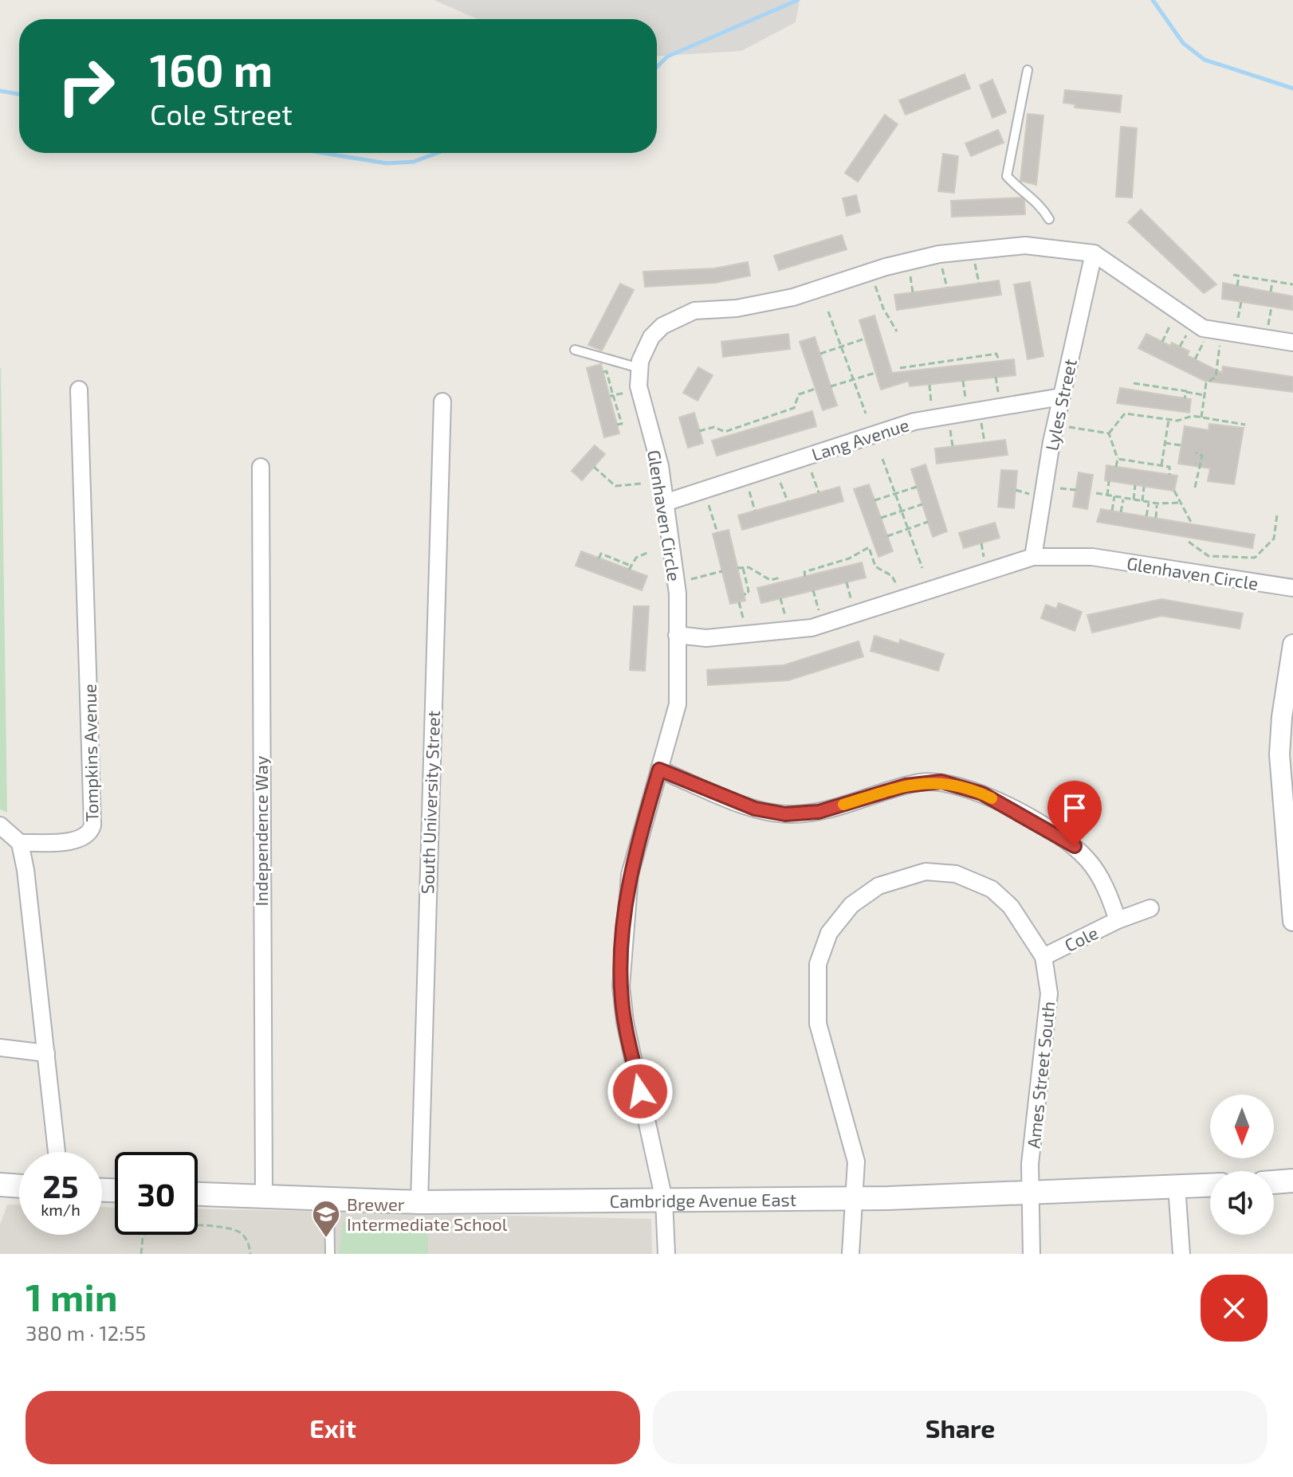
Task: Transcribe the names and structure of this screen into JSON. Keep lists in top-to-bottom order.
{
  "streets": {
    "main road": ["Cambridge Avenue East"],
    "street": [
      "Lyles Street",
      "Lang Avenue",
      "Glenhaven Circle",
      "Tompkins Avenue",
      "South University Street",
      "Independence Way",
      "Cole",
      "Ames Street South"
    ]
  },
  "crossings": [
    ["Lyles Street", "Lang Avenue"],
    ["Lyles Street", "Glenhaven Circle"],
    ["Lang Avenue", "Glenhaven Circle"],
    ["South University Street", "Cambridge Avenue East"],
    ["Independence Way", "Cambridge Avenue East"],
    ["Cole", "Ames Street South"],
    ["Ames Street South", "Cambridge Avenue East"]
  ],
  "places": {
    "school or university": ["Brewer Intermediate School"]
  },
  "north": "bottom",
  "page": {
    "turn": ["160 m", "Cole Street"],
    "speed": "25 km/h",
    "limit": "30",
    "heading": ["1 min", "380 m · 12:55"],
    "buttons": ["Exit", "Share"]
  }
}
